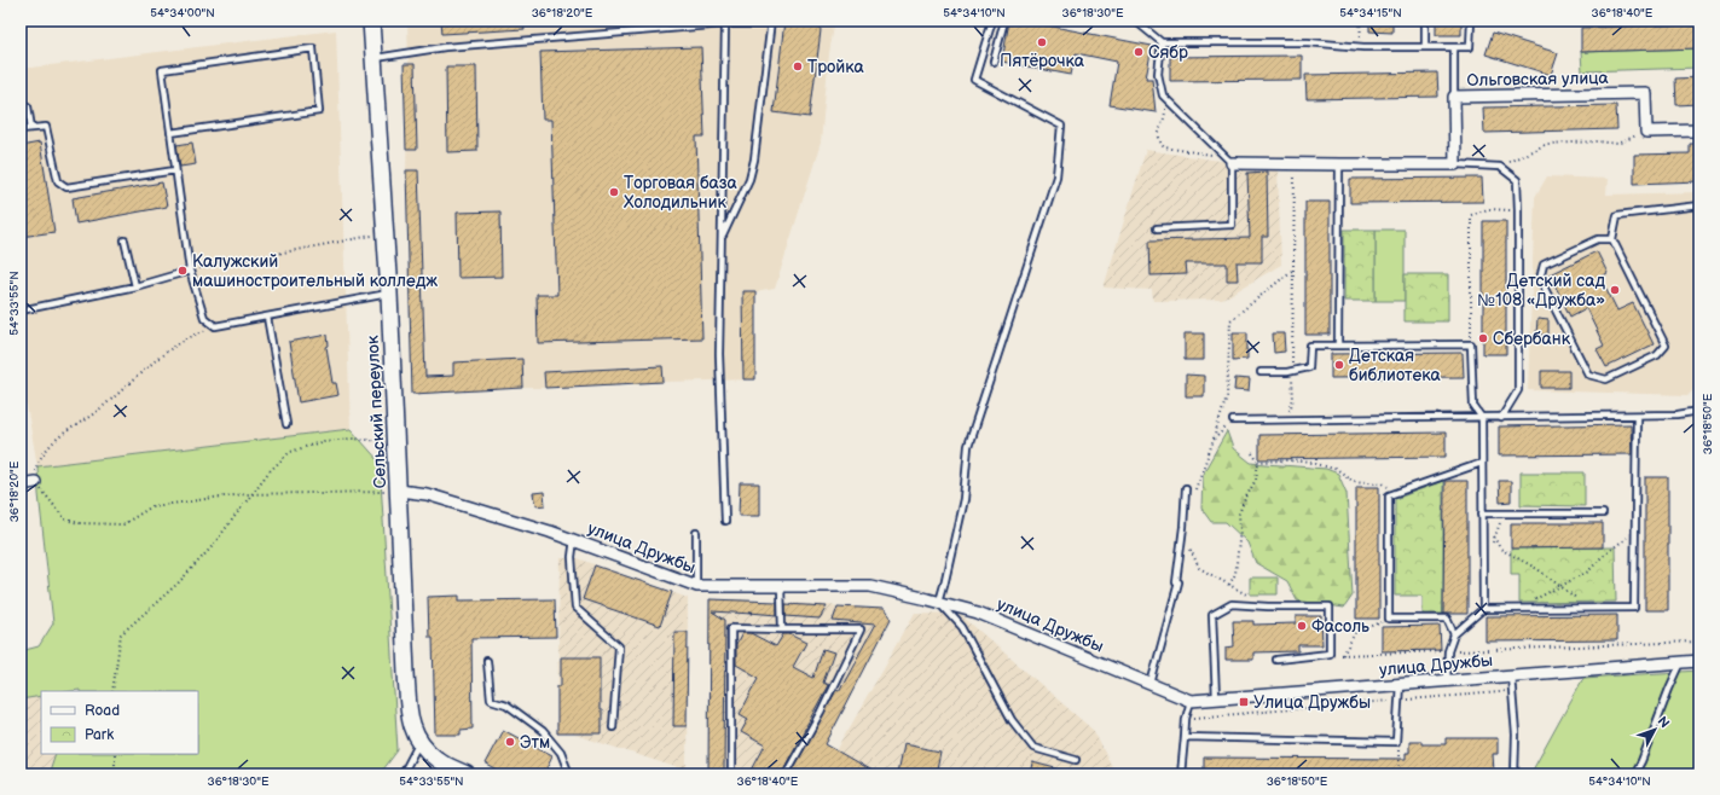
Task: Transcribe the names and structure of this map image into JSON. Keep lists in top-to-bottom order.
{
  "streets": {
    "street": ["Ольговская улица", "Сельский переулок", "улица Дружбы"]
  },
  "crossings": [
    ["Сельский переулок", "улица Дружбы"]
  ],
  "places": {
    "other": [
      "Пятёрочка",
      "Сябр",
      "Тройка",
      "Торговая база Холодильник",
      "Калужский машиностроительный колледж",
      "Детский сад №108 «Дружба»",
      "Сбербанк",
      "Детская библиотека",
      "Фасоль",
      "Этм"
    ],
    "transit": ["Улица Дружбы"]
  },
  "legend": ["Road", "Park"],
  "north": "top right",
  "coordinates": [
    "54°34'00\"N",
    "36°18'20\"E",
    "54°34'10\"N",
    "36°18'30\"E",
    "54°34'15\"N",
    "36°18'40\"E",
    "54°33'55\"N",
    "36°18'50\"E"
  ]
}
